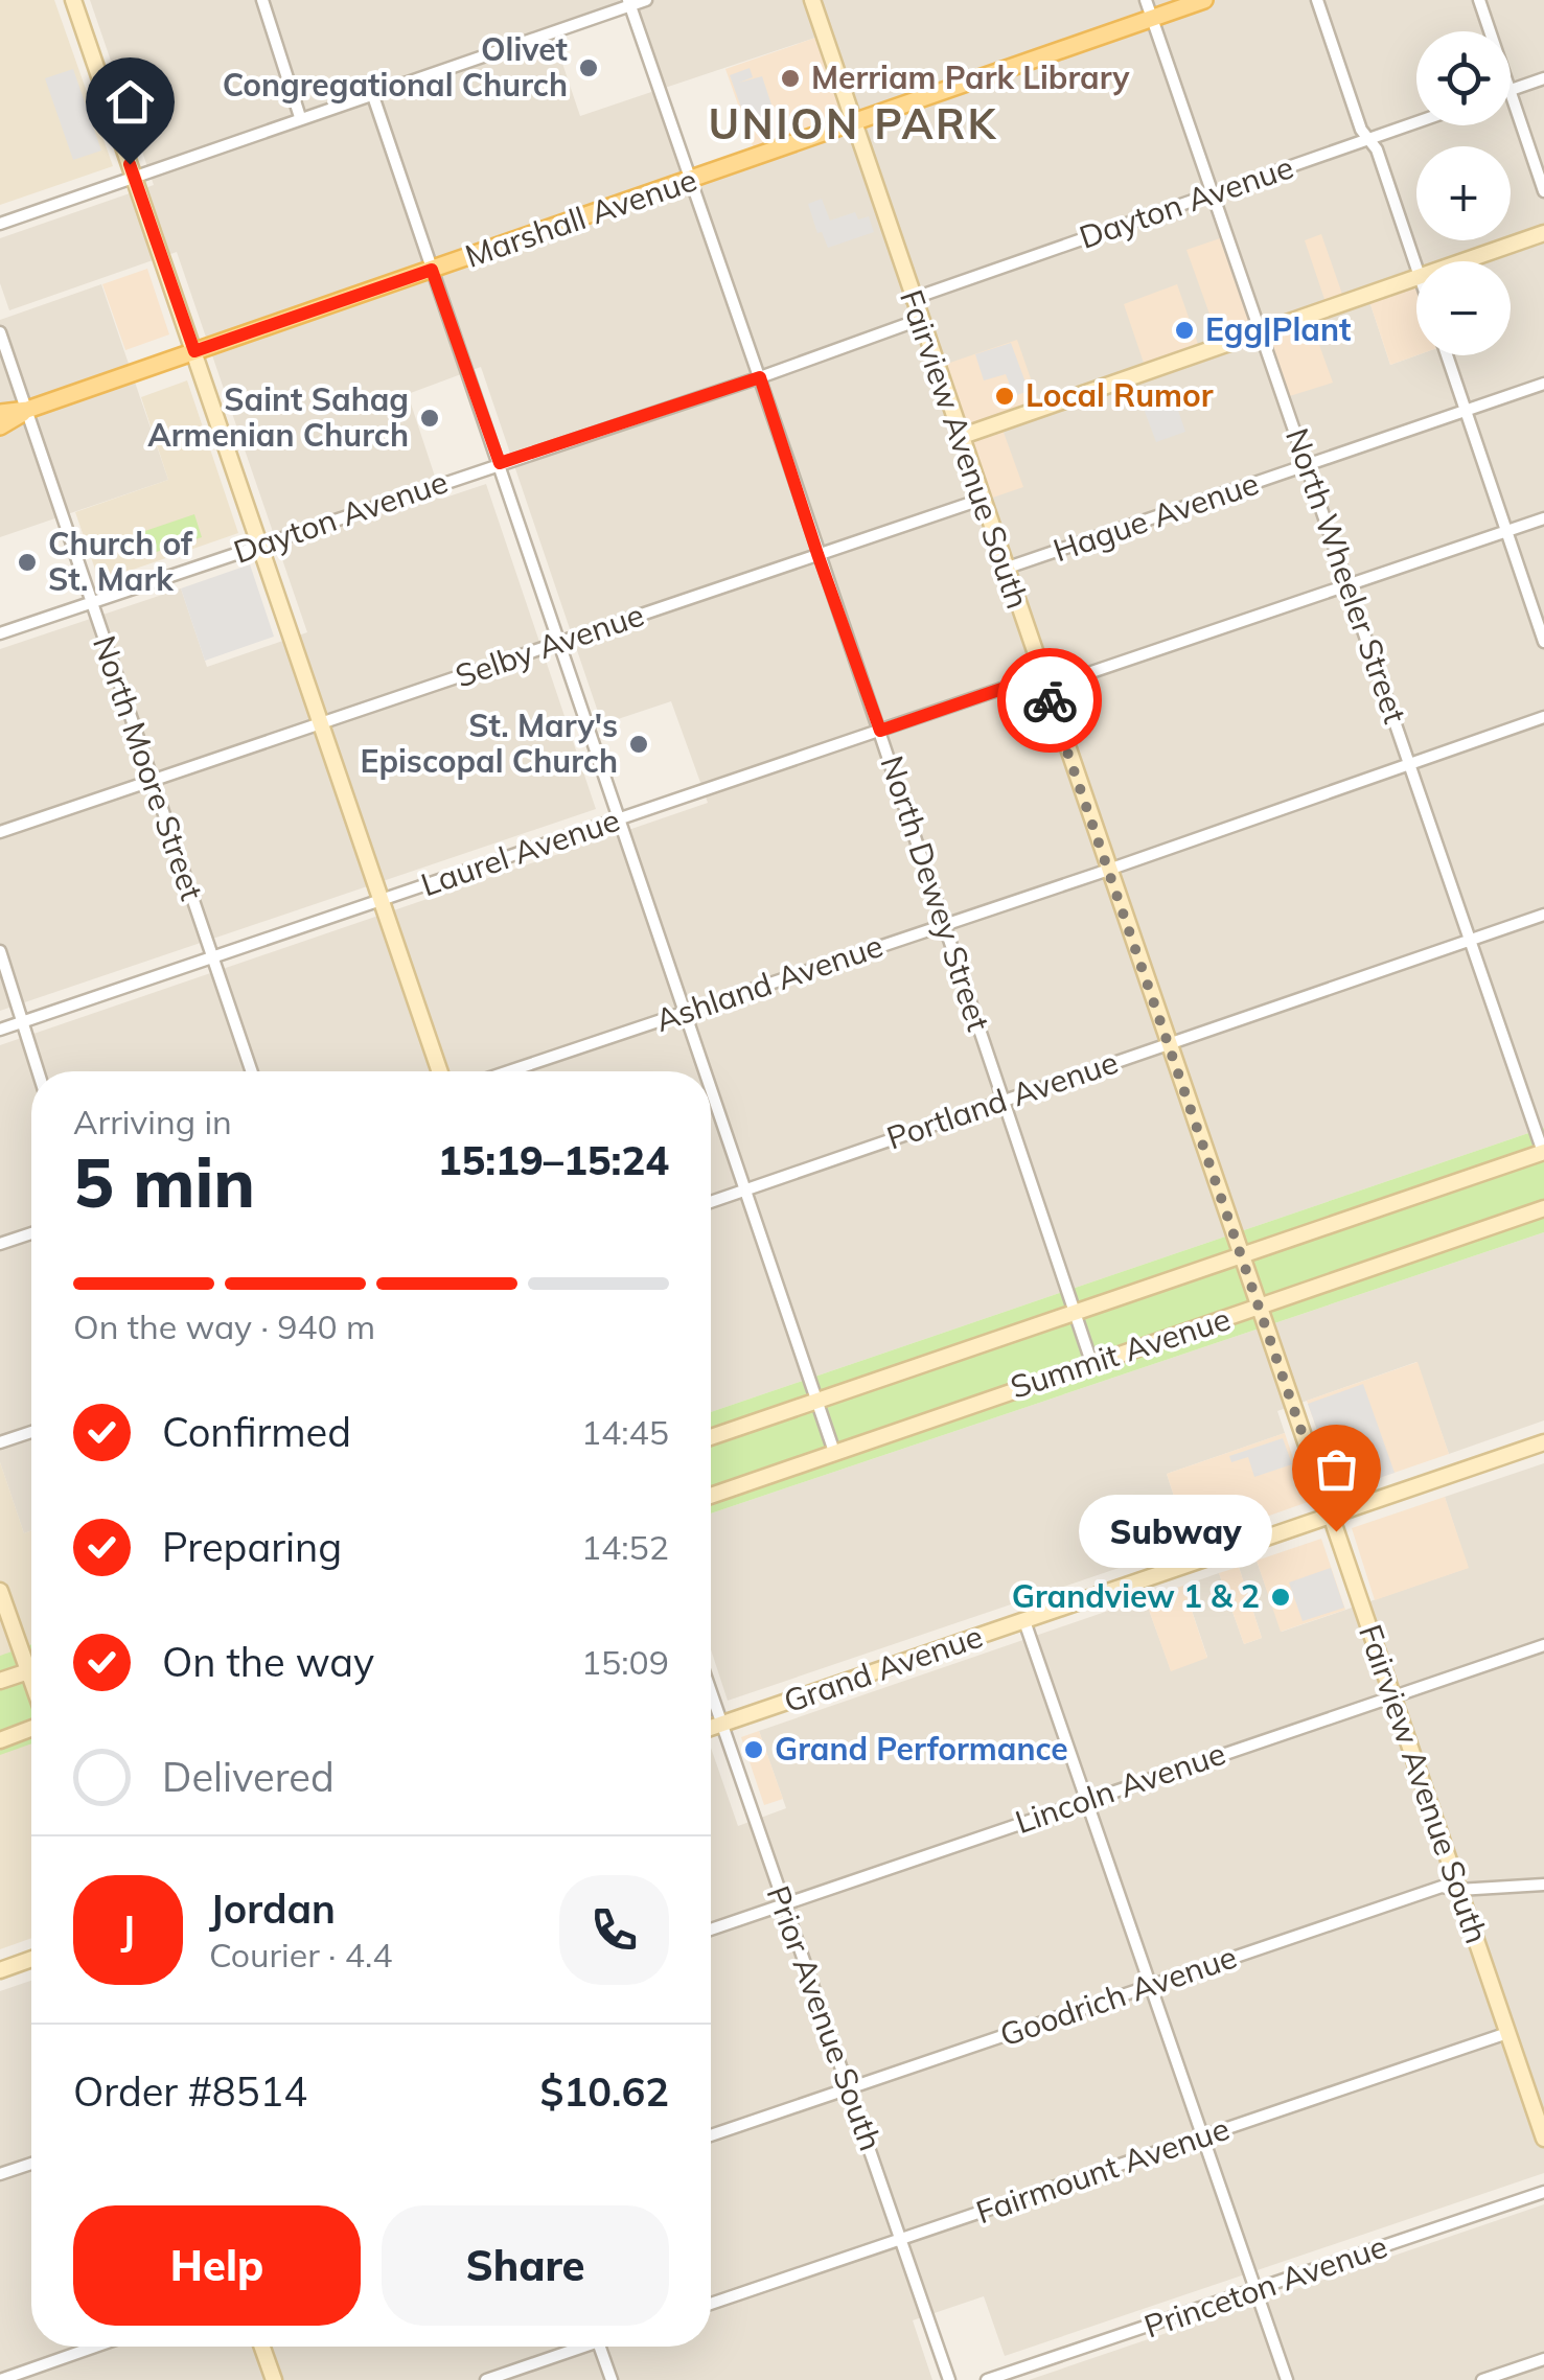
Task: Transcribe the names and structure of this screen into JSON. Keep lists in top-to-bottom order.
{
  "streets": {
    "main road": ["Marshall Avenue"],
    "street": [
      "Dayton Avenue",
      "Fairview Avenue South",
      "Hague Avenue",
      "North Wheeler Street",
      "Selby Avenue",
      "North Moore Street",
      "Laurel Avenue",
      "North Dewey Street",
      "Ashland Avenue",
      "Portland Avenue",
      "Summit Avenue",
      "Grand Avenue",
      "Lincoln Avenue",
      "Goodrich Avenue",
      "Prior Avenue South",
      "Fairmount Avenue",
      "Princeton Avenue"
    ]
  },
  "crossings": [
    ["Dayton Avenue", "Fairview Avenue South"],
    ["Dayton Avenue", "North Wheeler Street"],
    ["Dayton Avenue", "North Moore Street"],
    ["Dayton Avenue", "North Dewey Street"],
    ["Marshall Avenue", "Fairview Avenue South"],
    ["Marshall Avenue", "North Wheeler Street"],
    ["Marshall Avenue", "North Moore Street"],
    ["Marshall Avenue", "North Dewey Street"],
    ["Fairview Avenue South", "Hague Avenue"],
    ["Fairview Avenue South", "Selby Avenue"],
    ["Fairview Avenue South", "Laurel Avenue"],
    ["Fairview Avenue South", "Ashland Avenue"],
    ["Fairview Avenue South", "Portland Avenue"],
    ["Fairview Avenue South", "Summit Avenue"],
    ["Fairview Avenue South", "Grand Avenue"],
    ["Fairview Avenue South", "Lincoln Avenue"],
    ["Fairview Avenue South", "Goodrich Avenue"],
    ["Fairview Avenue South", "Fairmount Avenue"],
    ["Hague Avenue", "North Wheeler Street"],
    ["North Wheeler Street", "Laurel Avenue"],
    ["North Wheeler Street", "Ashland Avenue"],
    ["North Wheeler Street", "Portland Avenue"],
    ["North Wheeler Street", "Summit Avenue"],
    ["Selby Avenue", "North Moore Street"],
    ["Selby Avenue", "North Dewey Street"],
    ["North Moore Street", "Laurel Avenue"],
    ["Laurel Avenue", "North Dewey Street"],
    ["North Dewey Street", "Ashland Avenue"],
    ["North Dewey Street", "Portland Avenue"],
    ["North Dewey Street", "Summit Avenue"],
    ["Grand Avenue", "Prior Avenue South"],
    ["Lincoln Avenue", "Prior Avenue South"],
    ["Goodrich Avenue", "Prior Avenue South"],
    ["Prior Avenue South", "Fairmount Avenue"]
  ],
  "districts": ["UNION PARK"],
  "places": [
    "Olivet Congregational Church",
    "Merriam Park Library",
    "Egg|Plant",
    "Local Rumor",
    "Saint Sahag Armenian Church",
    "Church of St. Mark",
    "St. Mary's Episcopal Church",
    "Subway",
    "Grandview 1 & 2",
    "Grand Performance"
  ],
  "page": {
    "map_buttons": ["+", "−"],
    "heading": ["5 min", "Arriving in", "15:19–15:24"],
    "panel": [
      "Jordan",
      "Courier · 4.4",
      "Order #8514",
      "$10.62"
    ],
    "bar": "On the way · 940 m",
    "list": [
      ["Confirmed", "14:45"],
      ["Preparing", "14:52"],
      ["On the way", "15:09"],
      "Delivered"
    ],
    "bubble": "Subway",
    "round": "J",
    "buttons": ["Help", "Share"]
  }
}
